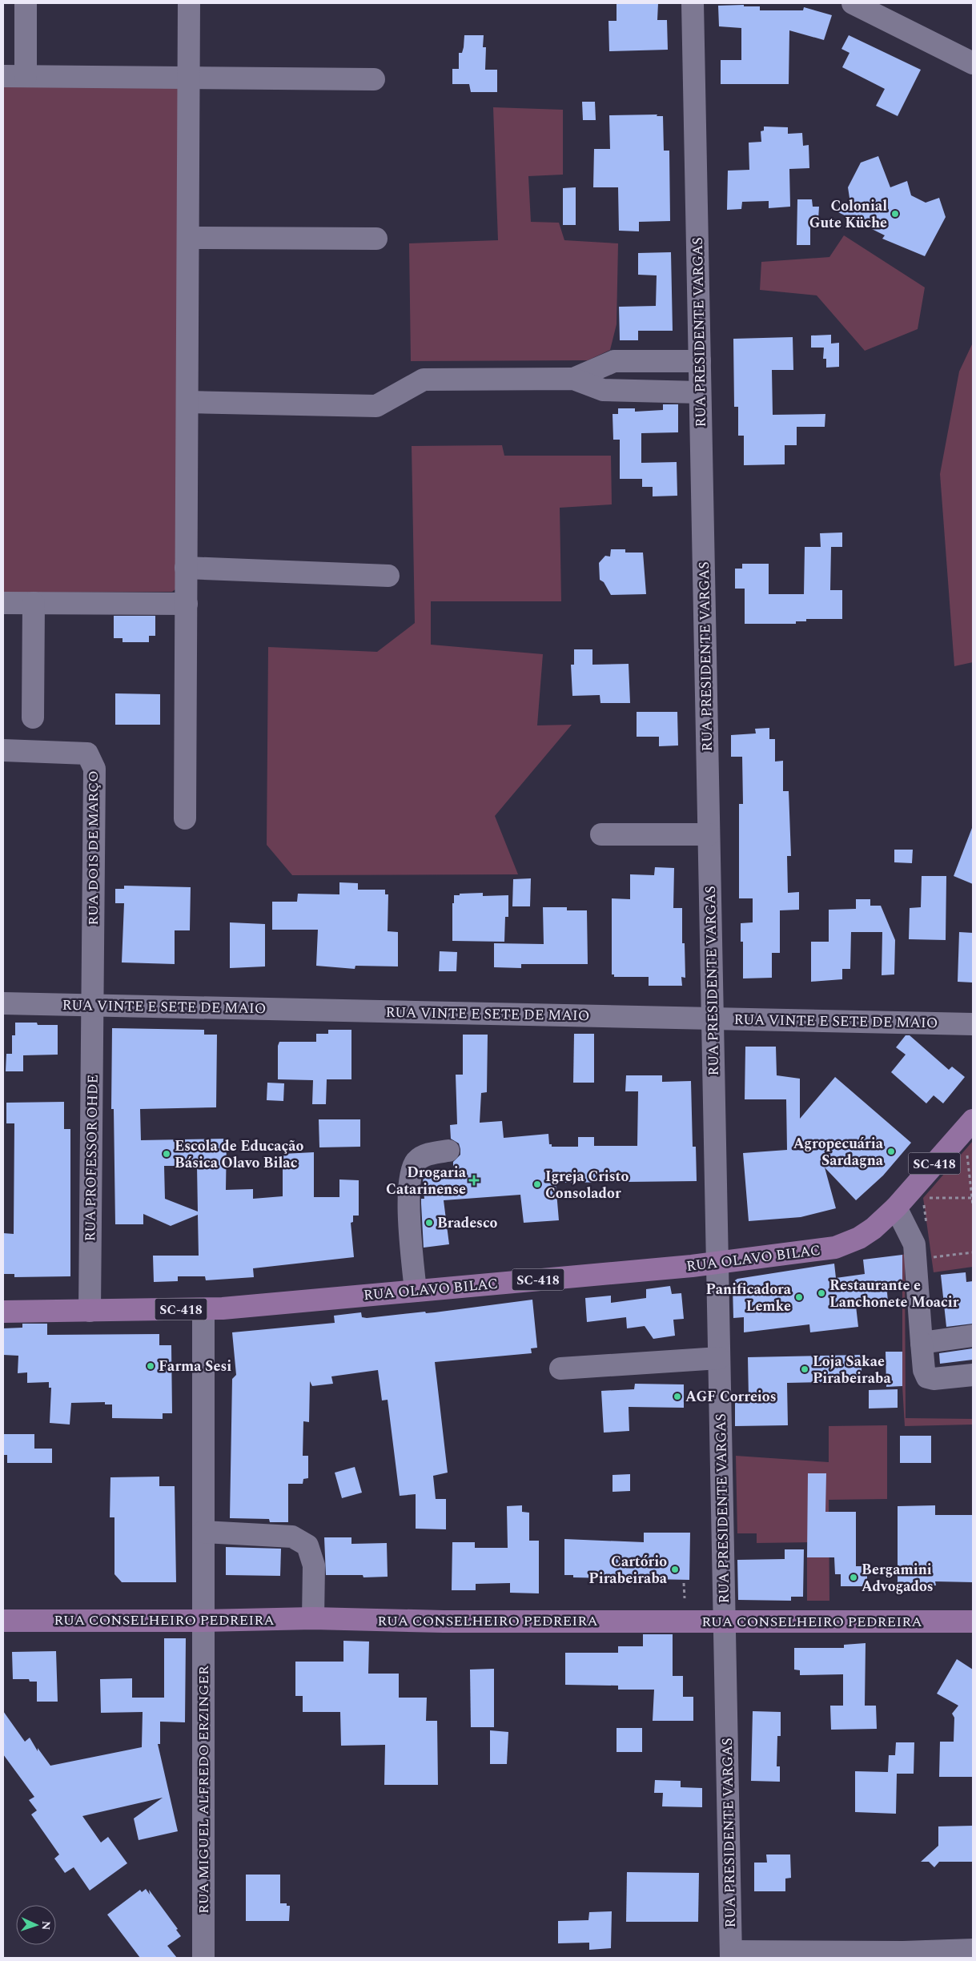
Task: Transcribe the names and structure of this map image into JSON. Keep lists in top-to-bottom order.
{
  "streets": {
    "main road": ["SC-418", "RUA OLAVO BILAC", "RUA CONSELHEIRO PEDREIRA"],
    "street": [
      "RUA PRESIDENTE VARGAS",
      "RUA DOIS DE MARÇO",
      "RUA VINTE E SETE DE MAIO",
      "RUA PROFESSOR OHDE",
      "RUA MIGUEL ALFREDO ERZINGER"
    ]
  },
  "crossings": [
    ["RUA PRESIDENTE VARGAS", "RUA VINTE E SETE DE MAIO"],
    ["RUA PRESIDENTE VARGAS", "RUA OLAVO BILAC"],
    ["RUA PRESIDENTE VARGAS", "RUA CONSELHEIRO PEDREIRA"],
    ["RUA DOIS DE MARÇO", "RUA VINTE E SETE DE MAIO"],
    ["RUA DOIS DE MARÇO", "RUA PROFESSOR OHDE"],
    ["RUA VINTE E SETE DE MAIO", "RUA PROFESSOR OHDE"],
    ["RUA PROFESSOR OHDE", "RUA OLAVO BILAC"],
    ["RUA OLAVO BILAC", "RUA MIGUEL ALFREDO ERZINGER"],
    ["RUA CONSELHEIRO PEDREIRA", "RUA MIGUEL ALFREDO ERZINGER"]
  ],
  "places": {
    "other": [
      "Colonial Gute Küche",
      "Agropecuária Sardagna",
      "Escola de Educação Básica Olavo Bilac",
      "Igreja Cristo Consolador",
      "Bradesco",
      "Restaurante e Lanchonete Moacir",
      "Panificadora Lemke",
      "Farma Sesi",
      "Loja Sakae Pirabeiraba",
      "AGF Correios",
      "Cartório Pirabeiraba",
      "Bergamini Advogados"
    ],
    "health": ["Drogaria Catarinense"]
  },
  "north": "right"
}
